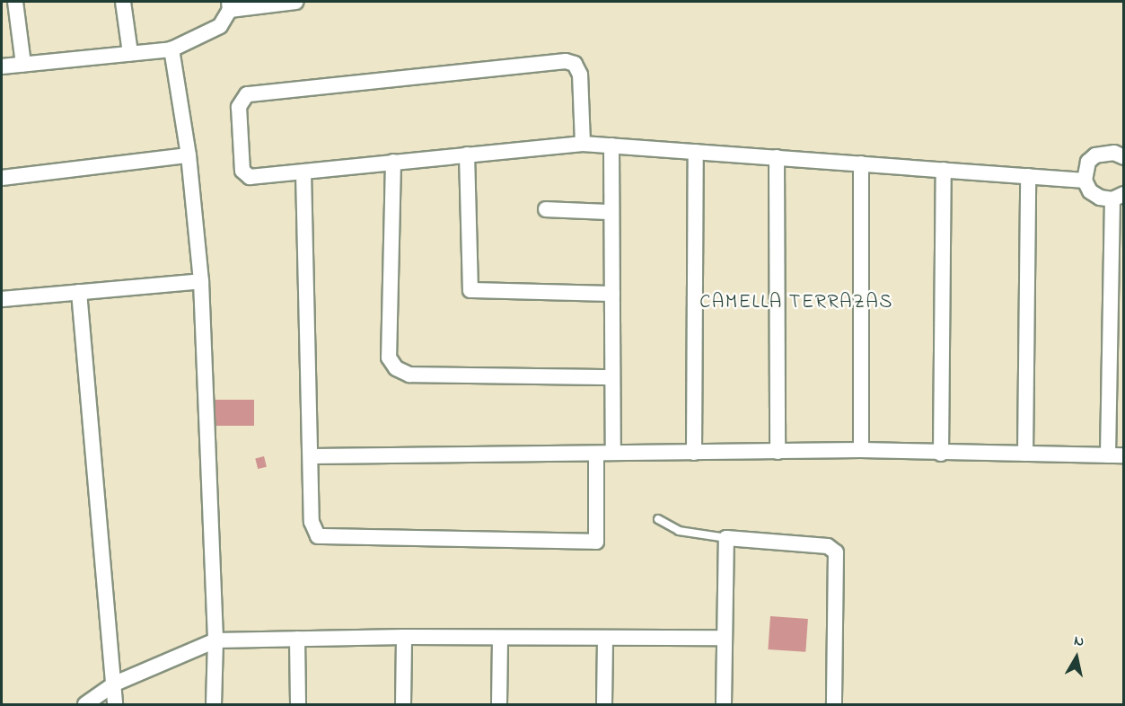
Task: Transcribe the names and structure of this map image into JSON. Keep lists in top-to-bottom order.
{
  "districts": ["CAMELLA TERRAZAS"],
  "north": "top"
}
